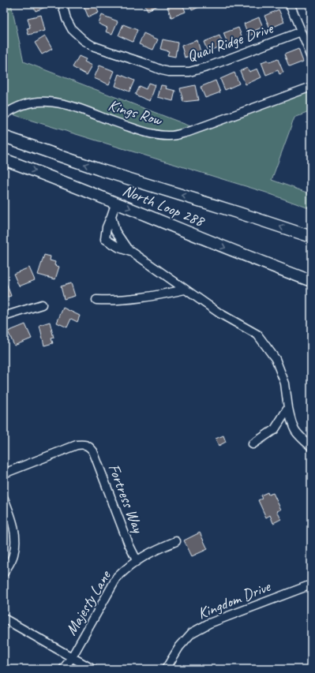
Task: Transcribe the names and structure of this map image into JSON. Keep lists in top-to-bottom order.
{
  "streets": {
    "highway": ["North Loop 288"],
    "street": [
      "Quail Ridge Drive",
      "Kings Row",
      "Fortress Way",
      "Kingdom Drive",
      "Majesty Lane"
    ]
  },
  "crossings": [
    ["Fortress Way", "Majesty Lane"]
  ]
}
